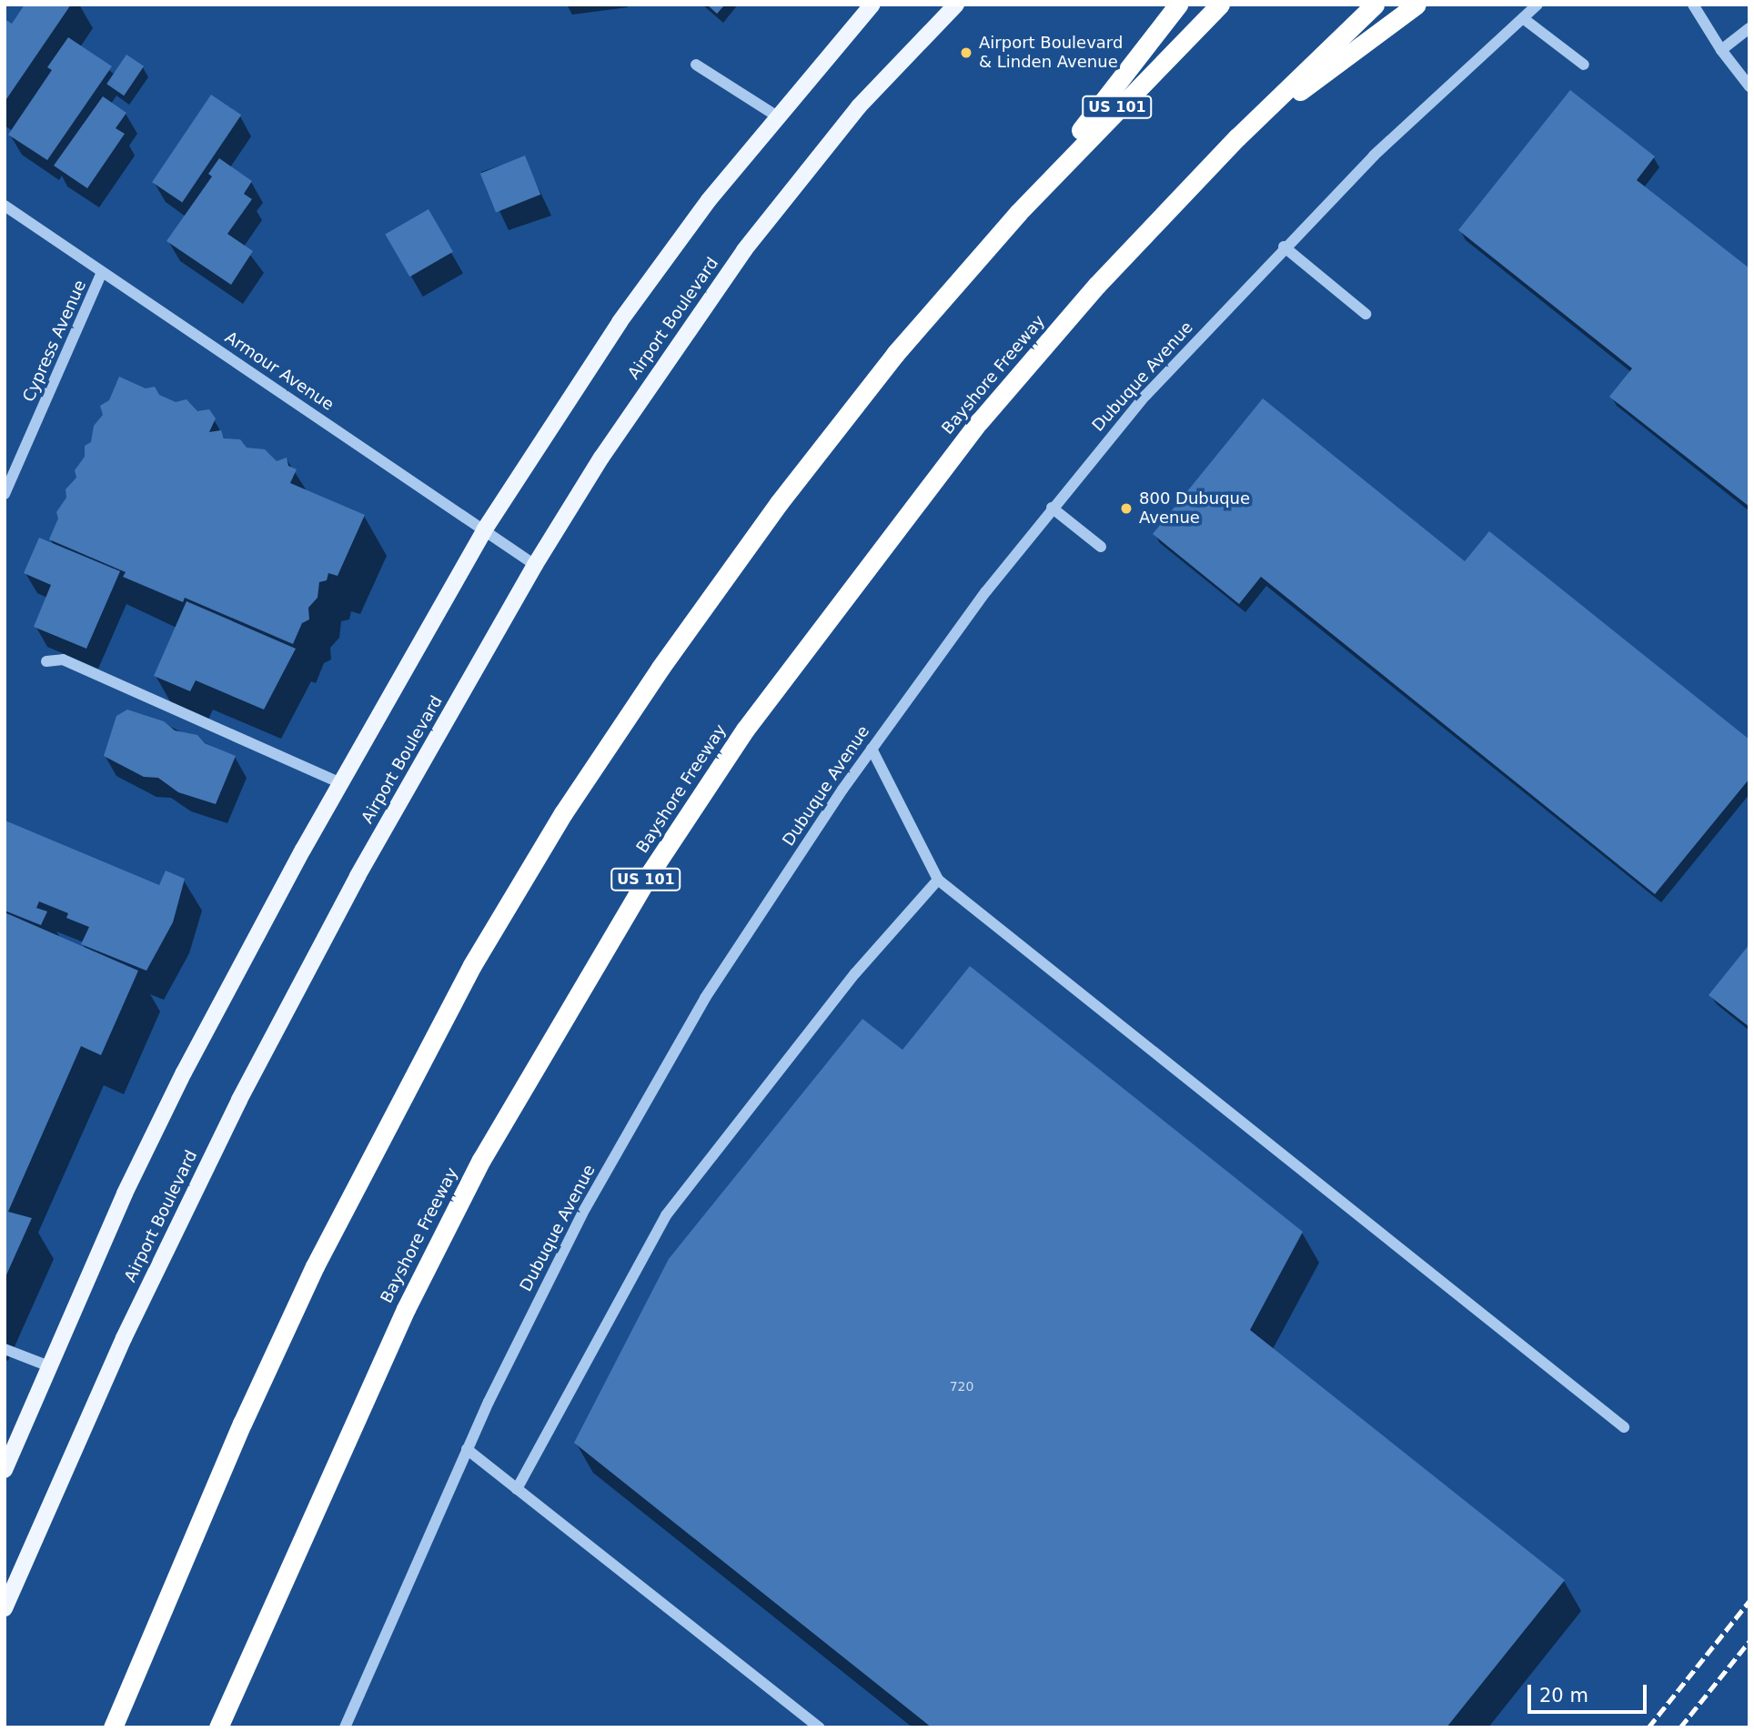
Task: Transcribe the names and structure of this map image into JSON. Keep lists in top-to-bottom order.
{
  "streets": {
    "highway": ["US 101", "Bayshore Freeway"],
    "main road": ["Airport Boulevard"],
    "street": ["Cypress Avenue", "Armour Avenue", "Dubuque Avenue"]
  },
  "crossings": [
    ["Airport Boulevard", "Armour Avenue"],
    ["Cypress Avenue", "Armour Avenue"]
  ],
  "places": ["Airport Boulevard & Linden Avenue", "800 Dubuque Avenue"],
  "house_numbers": ["720"],
  "scale_bar": "20 m"
}
